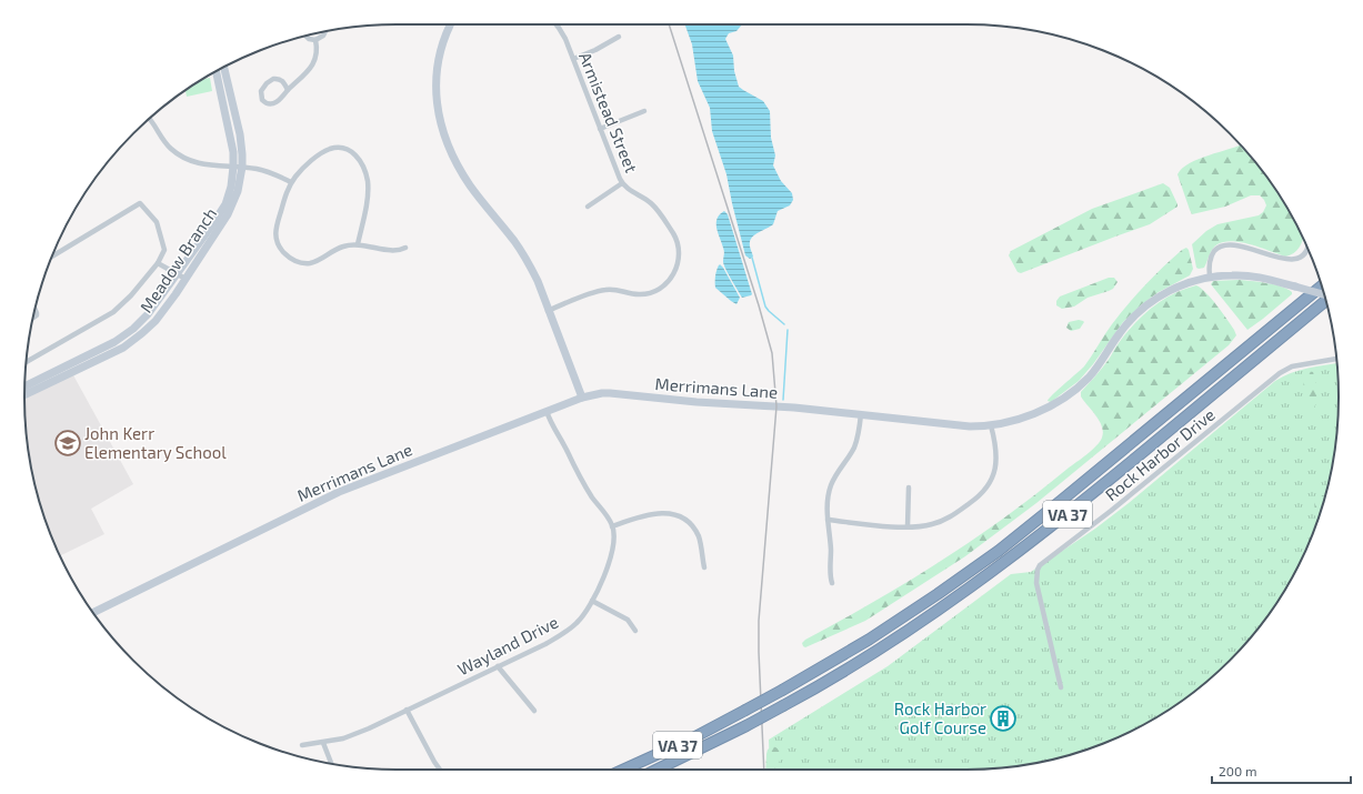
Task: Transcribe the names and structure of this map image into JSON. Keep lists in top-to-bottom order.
{
  "streets": {
    "highway": ["VA 37"],
    "main road": ["Meadow Branch", "Merrimans Lane"],
    "street": ["Armistead Street", "Rock Harbor Drive", "Wayland Drive"]
  },
  "places": {
    "school or university": ["John Kerr Elementary School"],
    "building": ["Rock Harbor Golf Course"]
  },
  "scale_bar": "200 m"
}
